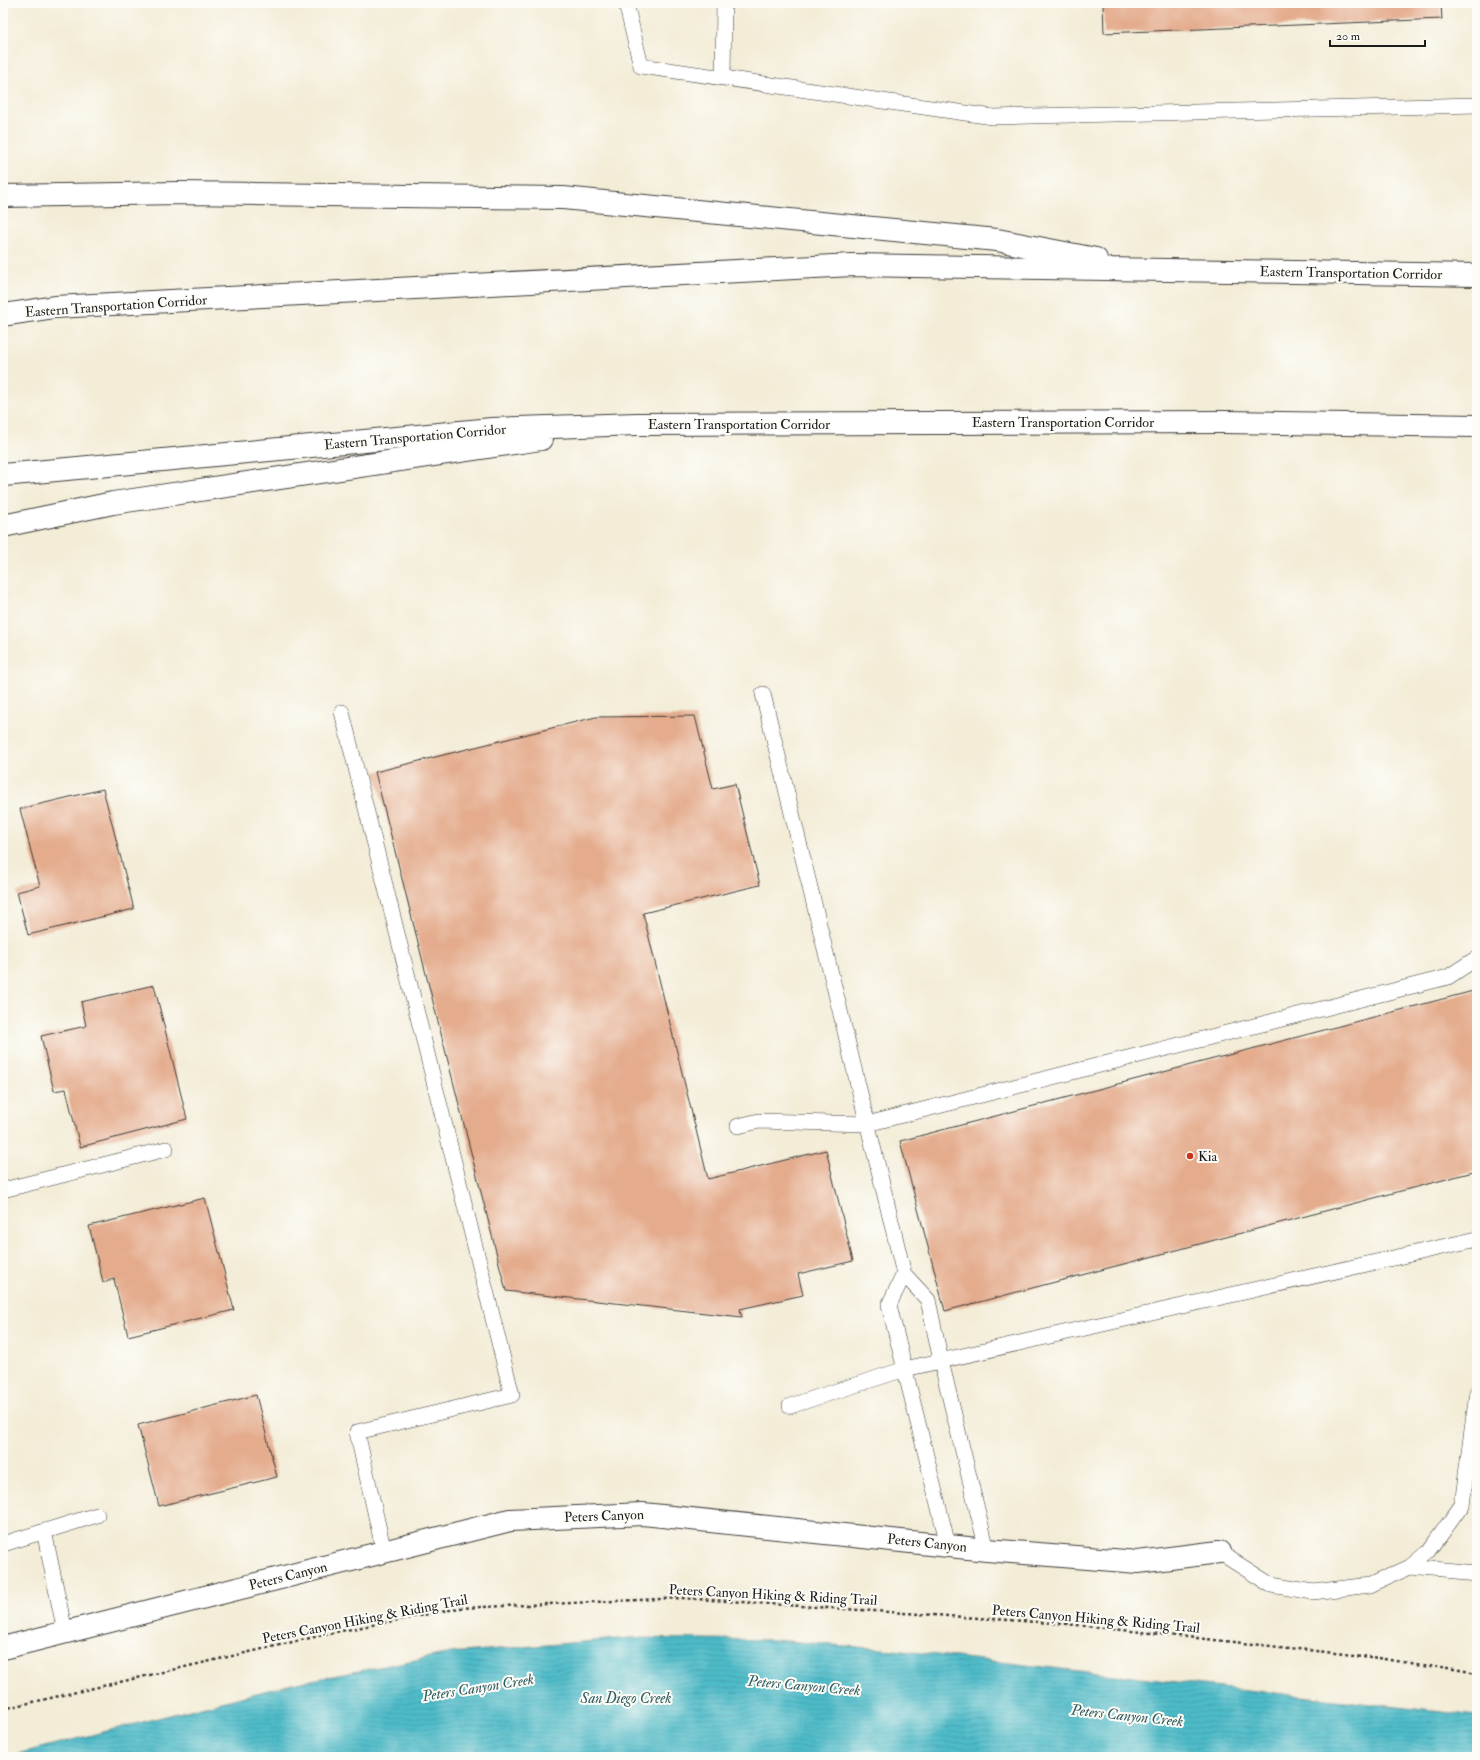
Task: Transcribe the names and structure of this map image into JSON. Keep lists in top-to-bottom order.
{
  "streets": {
    "main road": ["Eastern Transportation Corridor", "Peters Canyon"],
    "path": ["Peters Canyon Hiking & Riding Trail"]
  },
  "water": ["Peters Canyon Creek", "San Diego Creek"],
  "places": ["Kia"],
  "scale_bar": "20 m"
}
